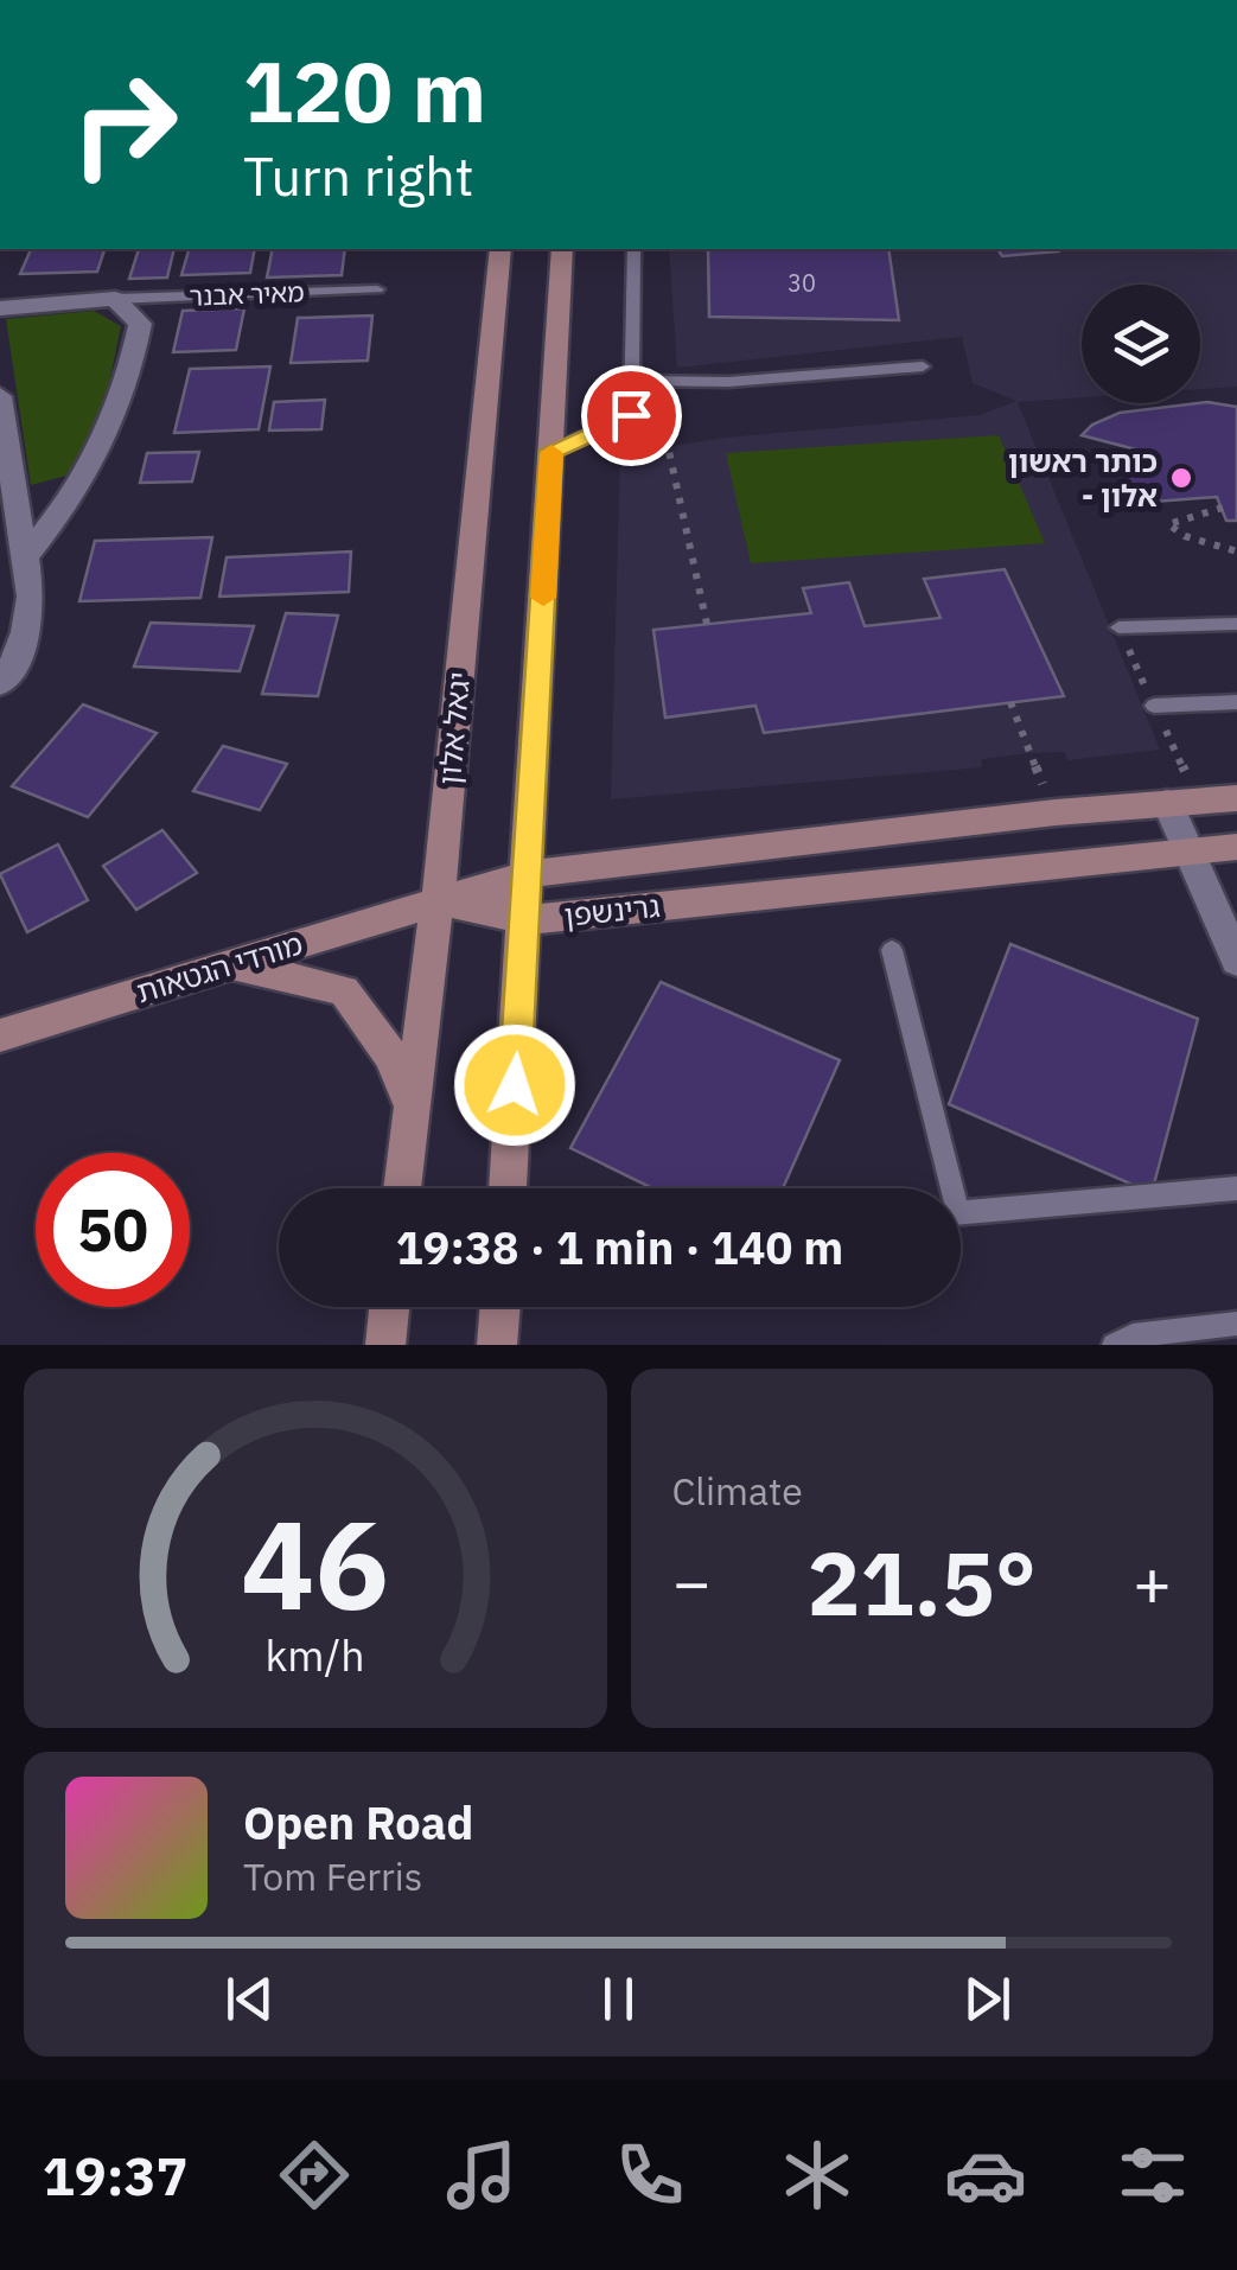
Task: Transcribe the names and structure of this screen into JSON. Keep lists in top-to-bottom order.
{
  "streets": {
    "main road": ["יגאל אלון", "גרינשפן", "מורדי הגטאות"],
    "street": ["מאיר אבנר"]
  },
  "crossings": [
    ["יגאל אלון", "גרינשפן"],
    ["יגאל אלון", "מורדי הגטאות"],
    ["גרינשפן", "מורדי הגטאות"]
  ],
  "places": ["כותר ראשון - אלון"],
  "house_numbers": ["30"],
  "page": {
    "turn": ["120 m", "Turn right"],
    "limit": "50",
    "trip": "19:38 · 1 min · 140 m",
    "tile": "Climate",
    "heat": ["−", "21.5°", "+"],
    "song": ["Open Road", "Tom Ferris"],
    "tabs": "19:37",
    "gauge": ["46", "km/h"]
  }
}
